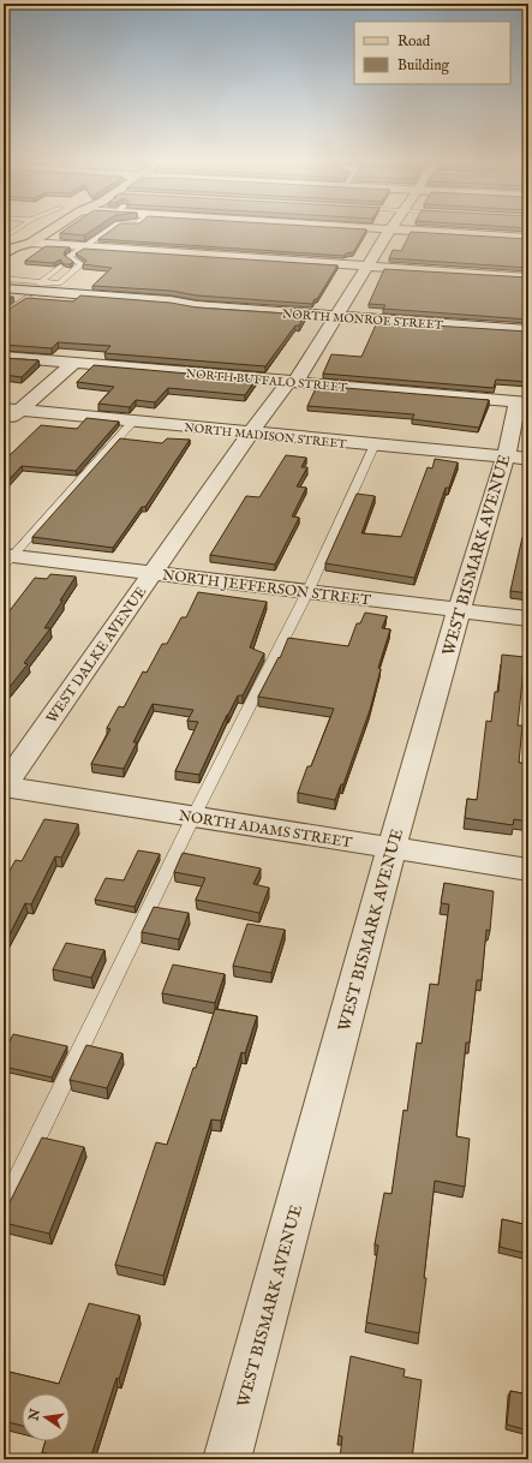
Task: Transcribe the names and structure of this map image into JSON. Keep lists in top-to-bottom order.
{
  "streets": {
    "street": [
      "NORTH MONROE STREET",
      "NORTH BUFFALO STREET",
      "NORTH MADISON STREET",
      "WEST BISMARK AVENUE",
      "NORTH JEFFERSON STREET",
      "WEST DALKE AVENUE",
      "NORTH ADAMS STREET"
    ]
  },
  "crossings": [
    ["NORTH MONROE STREET", "WEST DALKE AVENUE"],
    ["NORTH BUFFALO STREET", "WEST BISMARK AVENUE"],
    ["NORTH BUFFALO STREET", "WEST DALKE AVENUE"],
    ["NORTH MADISON STREET", "WEST BISMARK AVENUE"],
    ["NORTH MADISON STREET", "WEST DALKE AVENUE"],
    ["WEST BISMARK AVENUE", "NORTH JEFFERSON STREET"],
    ["WEST BISMARK AVENUE", "NORTH ADAMS STREET"],
    ["NORTH JEFFERSON STREET", "WEST DALKE AVENUE"],
    ["WEST DALKE AVENUE", "NORTH ADAMS STREET"]
  ],
  "legend": ["Road", "Building"],
  "north": "left"
}
